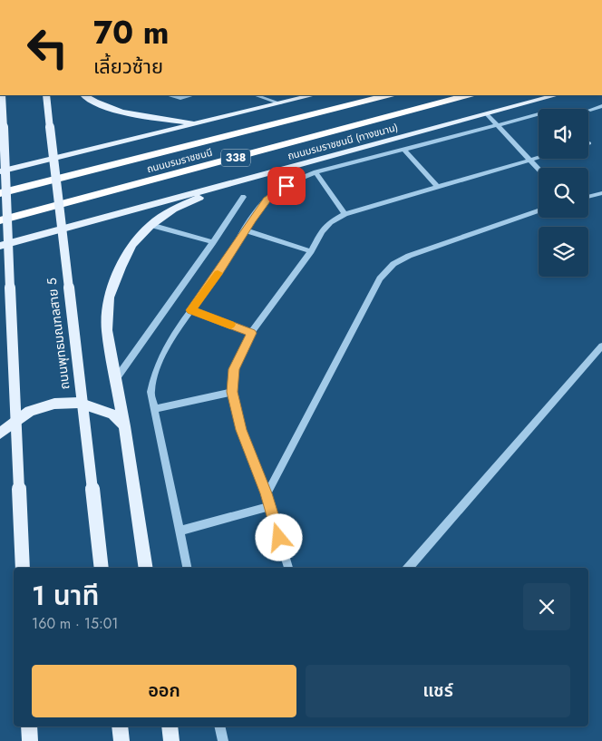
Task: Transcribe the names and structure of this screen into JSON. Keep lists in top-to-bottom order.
{
  "streets": {
    "highway": ["338", "ถนนบรมราชชนนี"],
    "main road": ["ถนนบรมราชชนนี (ทางขนาน)", "ถนนพุทธมณฑลสาย 5"]
  },
  "page": {
    "turn": ["70 m", "เลี้ยวซ้าย"],
    "heading": ["1 นาที", "160 m · 15:01"],
    "buttons": ["ออก", "แชร์"]
  }
}
